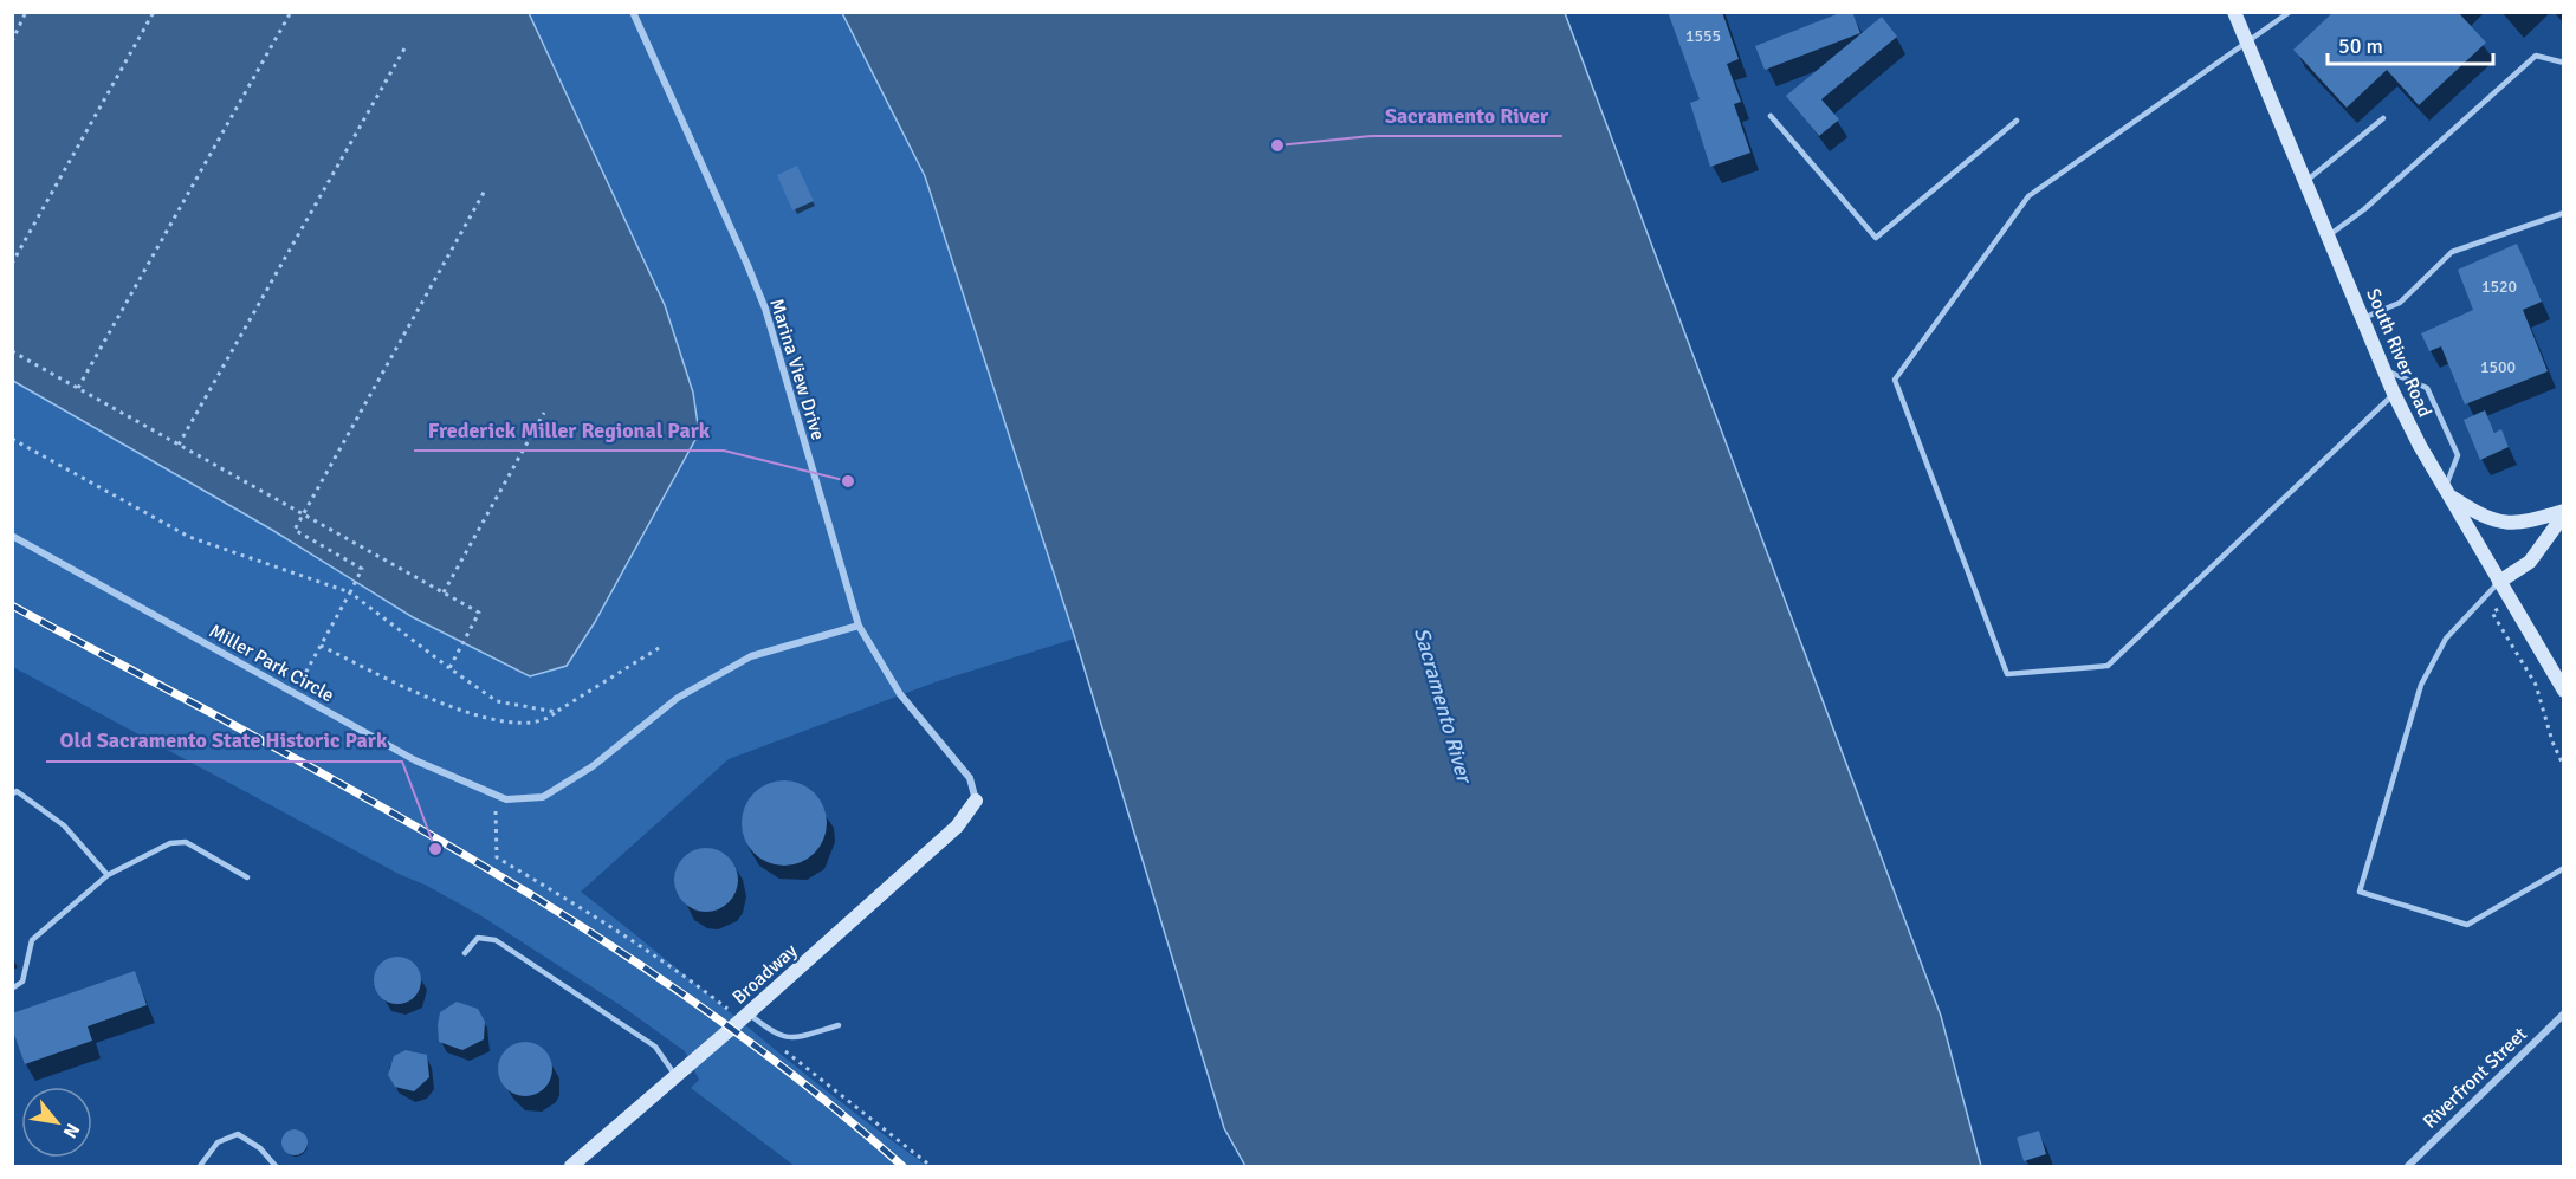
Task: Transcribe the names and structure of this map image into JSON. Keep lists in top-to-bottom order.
{
  "streets": {
    "street": [
      "South River Road",
      "Marina View Drive",
      "Miller Park Circle",
      "Broadway",
      "Riverfront Street"
    ]
  },
  "crossings": [
    ["Marina View Drive", "Miller Park Circle"],
    ["Marina View Drive", "Broadway"]
  ],
  "water": ["Sacramento River"],
  "places": ["Sacramento River", "Frederick Miller Regional Park", "Old Sacramento State Historic Park"],
  "house_numbers": ["1555", "1520", "1500"],
  "scale_bar": "50 m",
  "north": "bottom right"
}
